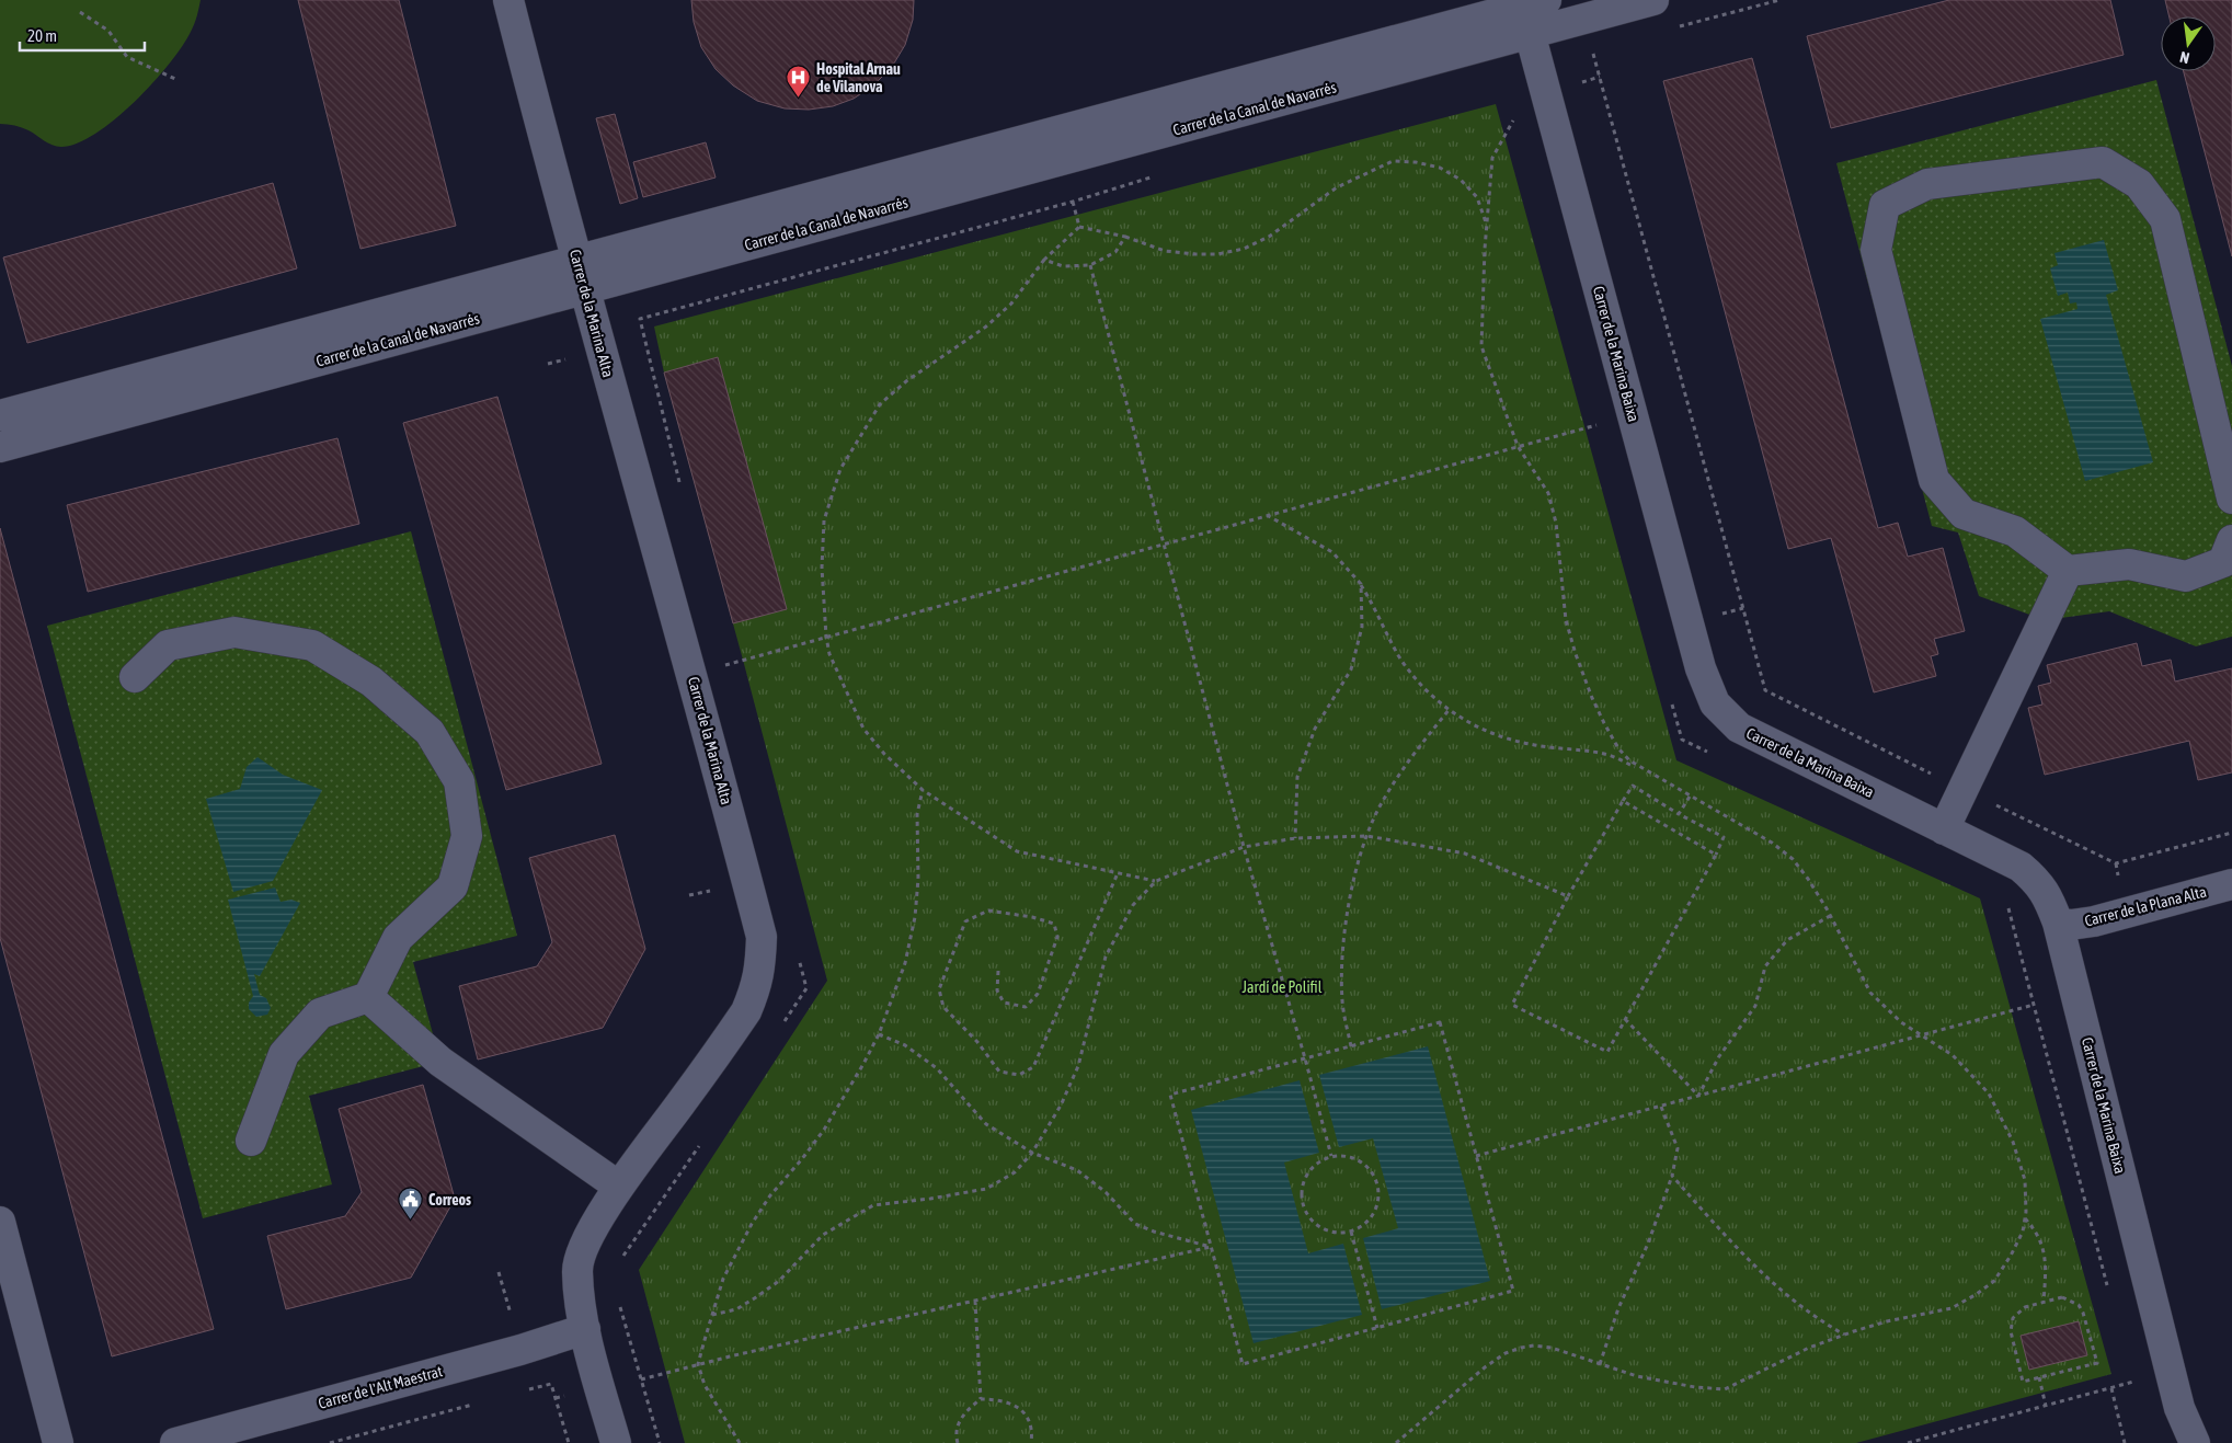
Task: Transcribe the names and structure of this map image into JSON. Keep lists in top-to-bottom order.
{
  "streets": {
    "street": [
      "Carrer de la Canal de Navarrés",
      "Carrer de la Marina Alta",
      "Carrer de la Marina Baixa",
      "Carrer de la Plana Alta",
      "Carrer de l'Alt Maestrat"
    ]
  },
  "crossings": [
    ["Carrer de la Canal de Navarrés", "Carrer de la Marina Alta"],
    ["Carrer de la Canal de Navarrés", "Carrer de la Marina Baixa"],
    ["Carrer de la Marina Alta", "Carrer de l'Alt Maestrat"],
    ["Carrer de la Marina Baixa", "Carrer de la Plana Alta"]
  ],
  "parks": ["Jardí de Polifil"],
  "places": {
    "hospital": ["Hospital Arnau de Vilanova"],
    "public building": ["Correos"]
  },
  "scale_bar": "20 m",
  "north": "bottom"
}
